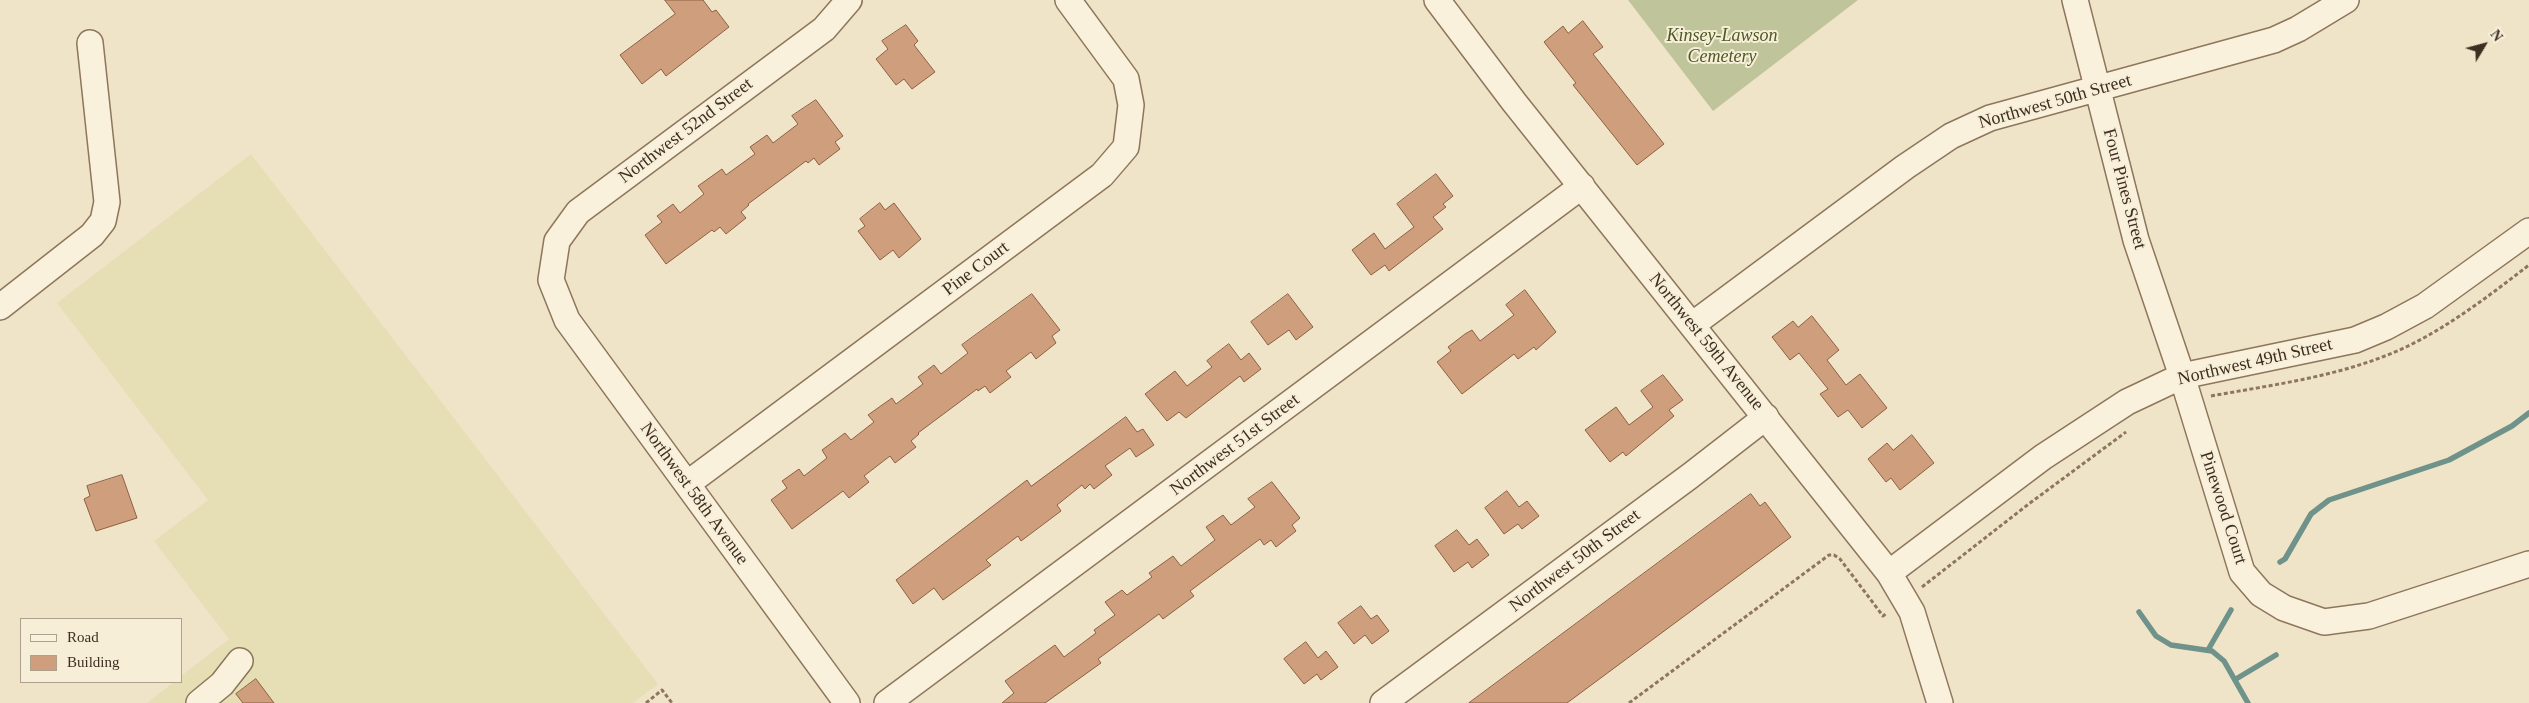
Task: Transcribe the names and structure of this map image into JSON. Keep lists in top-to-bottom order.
{
  "streets": {
    "street": [
      "Northwest 50th Street",
      "Northwest 52nd Street",
      "Four Pines Street",
      "Pine Court",
      "Northwest 59th Avenue",
      "Northwest 49th Street",
      "Northwest 51st Street",
      "Northwest 58th Avenue",
      "Pinewood Court"
    ]
  },
  "crossings": [
    ["Northwest 50th Street", "Four Pines Street"],
    ["Northwest 50th Street", "Northwest 59th Avenue"],
    ["Northwest 52nd Street", "Northwest 58th Avenue"],
    ["Four Pines Street", "Northwest 49th Street"],
    ["Four Pines Street", "Pinewood Court"],
    ["Pine Court", "Northwest 58th Avenue"],
    ["Northwest 59th Avenue", "Northwest 49th Street"],
    ["Northwest 59th Avenue", "Northwest 51st Street"],
    ["Northwest 49th Street", "Pinewood Court"]
  ],
  "parks": ["Kinsey-Lawson Cemetery"],
  "legend": ["Road", "Building"],
  "north": "top right"
}
